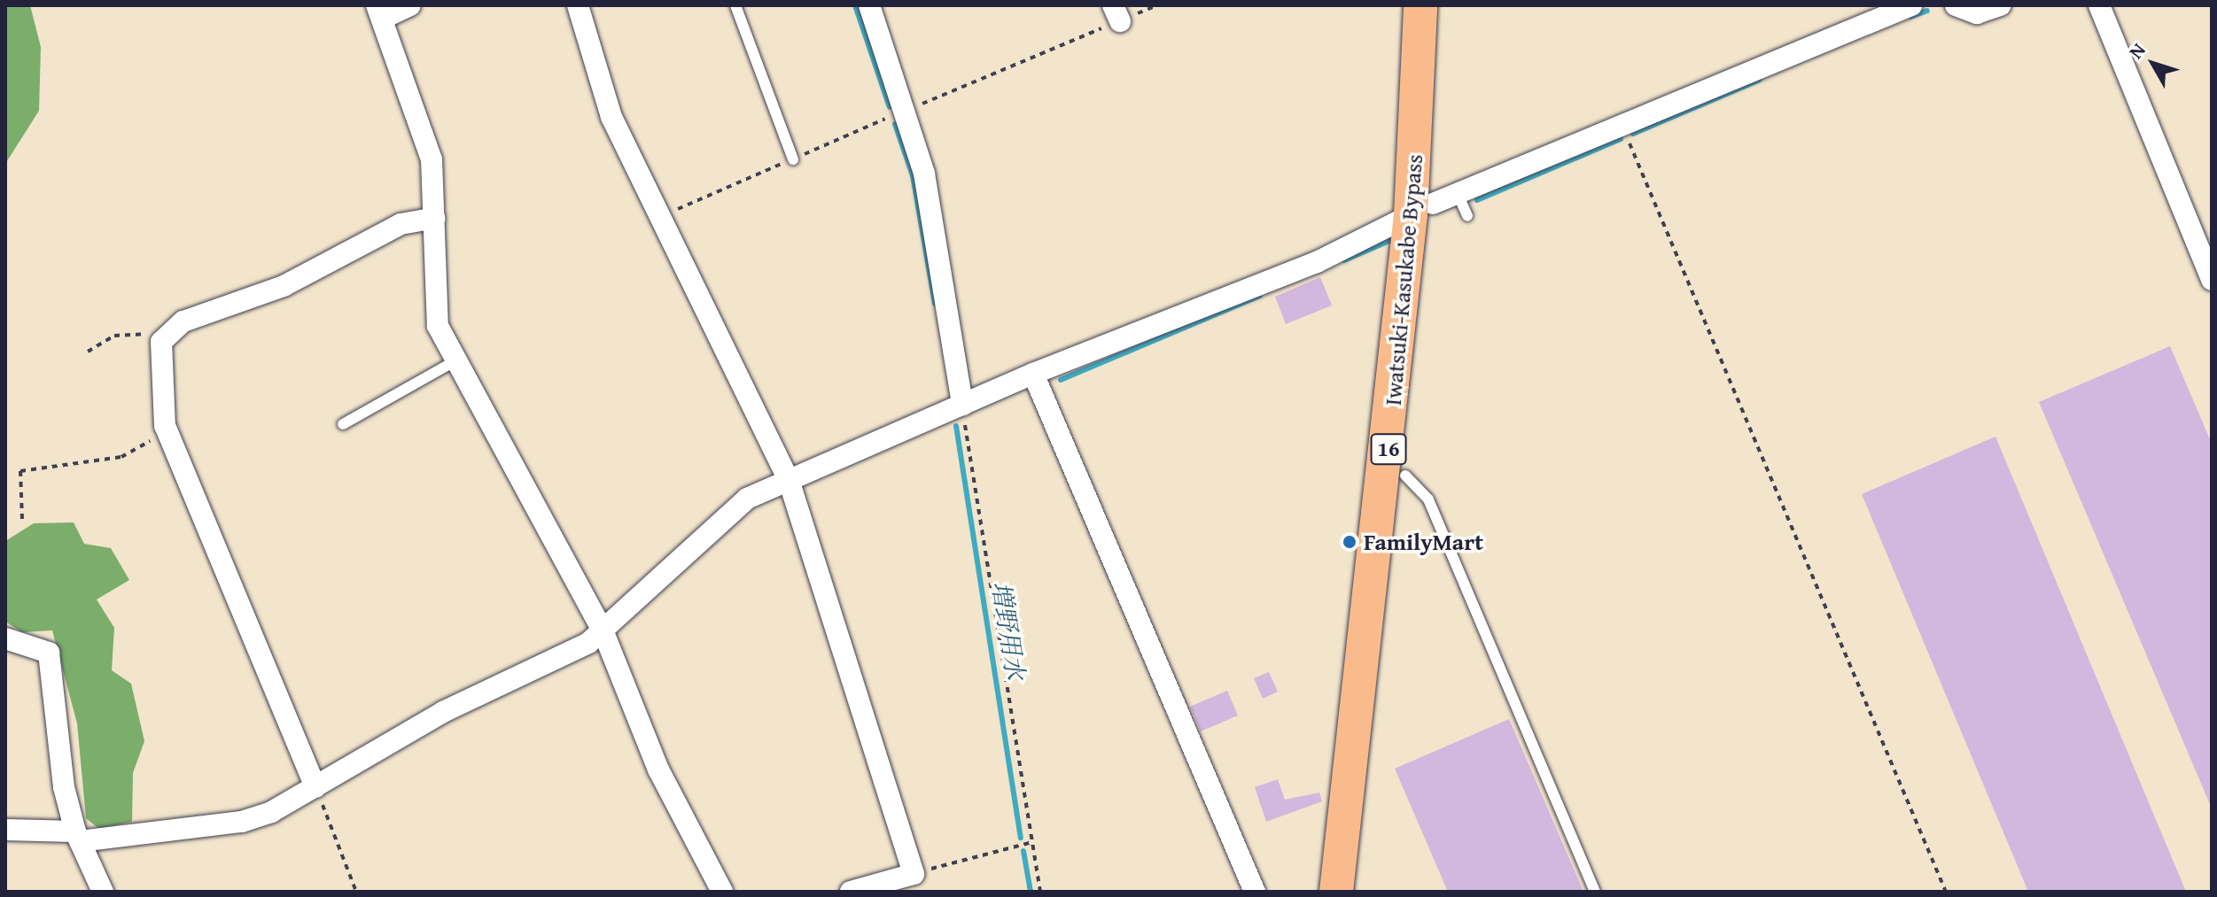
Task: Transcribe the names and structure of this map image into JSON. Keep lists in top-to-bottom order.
{
  "streets": {
    "highway": ["Iwatsuki-Kasukabe Bypass", "16"]
  },
  "water": ["増野用水"],
  "places": ["FamilyMart"],
  "north": "top left"
}
